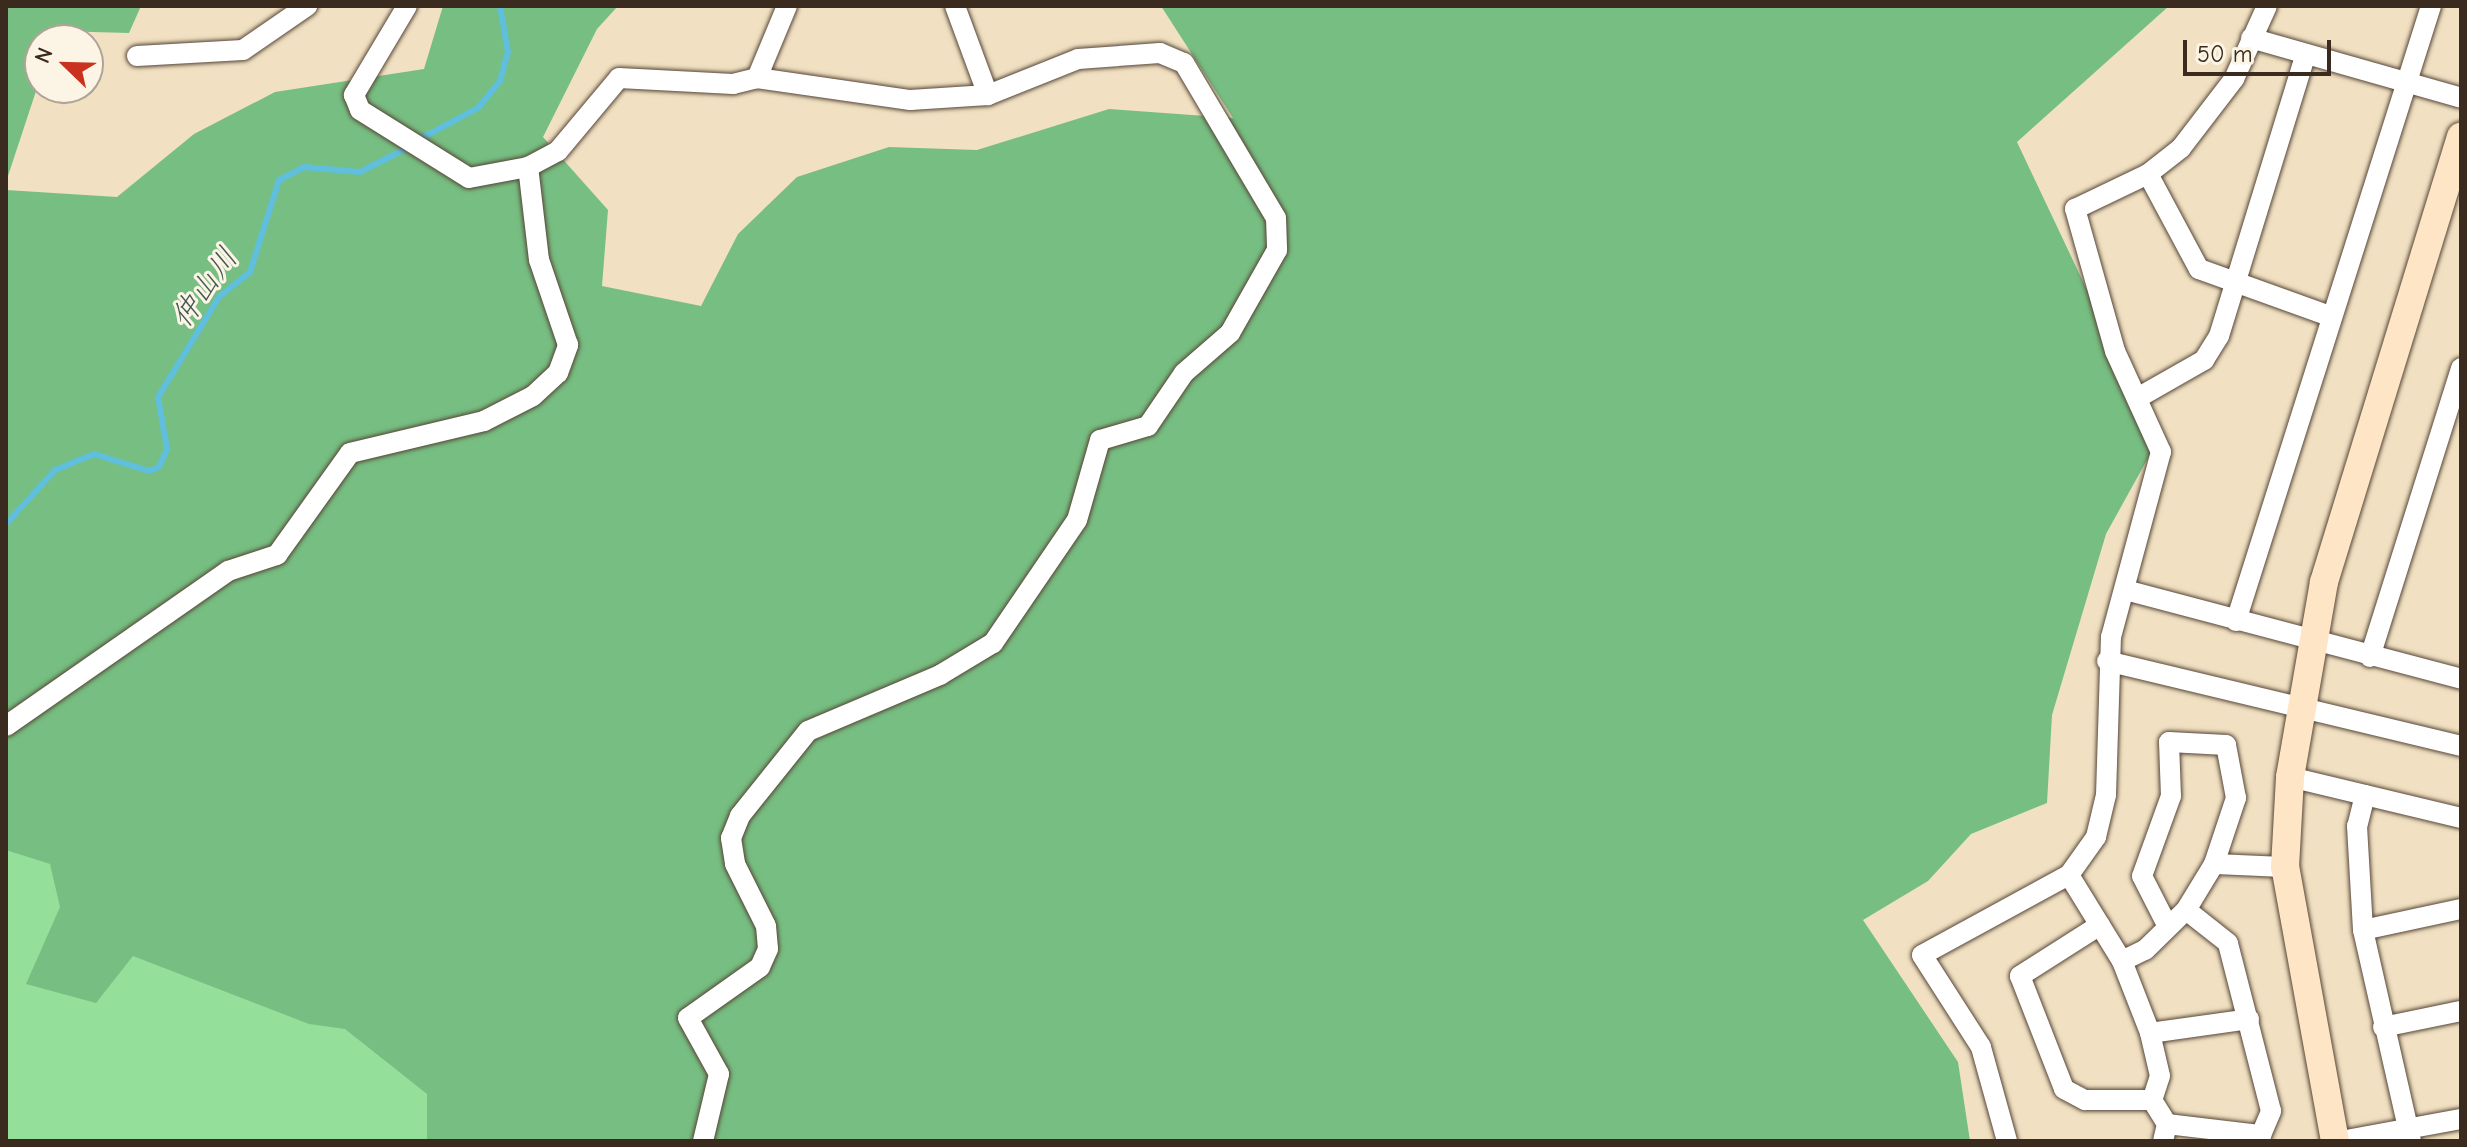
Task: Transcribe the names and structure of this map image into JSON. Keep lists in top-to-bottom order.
{
  "water": ["仲山川"],
  "scale_bar": "50 m",
  "north": "top left"
}
